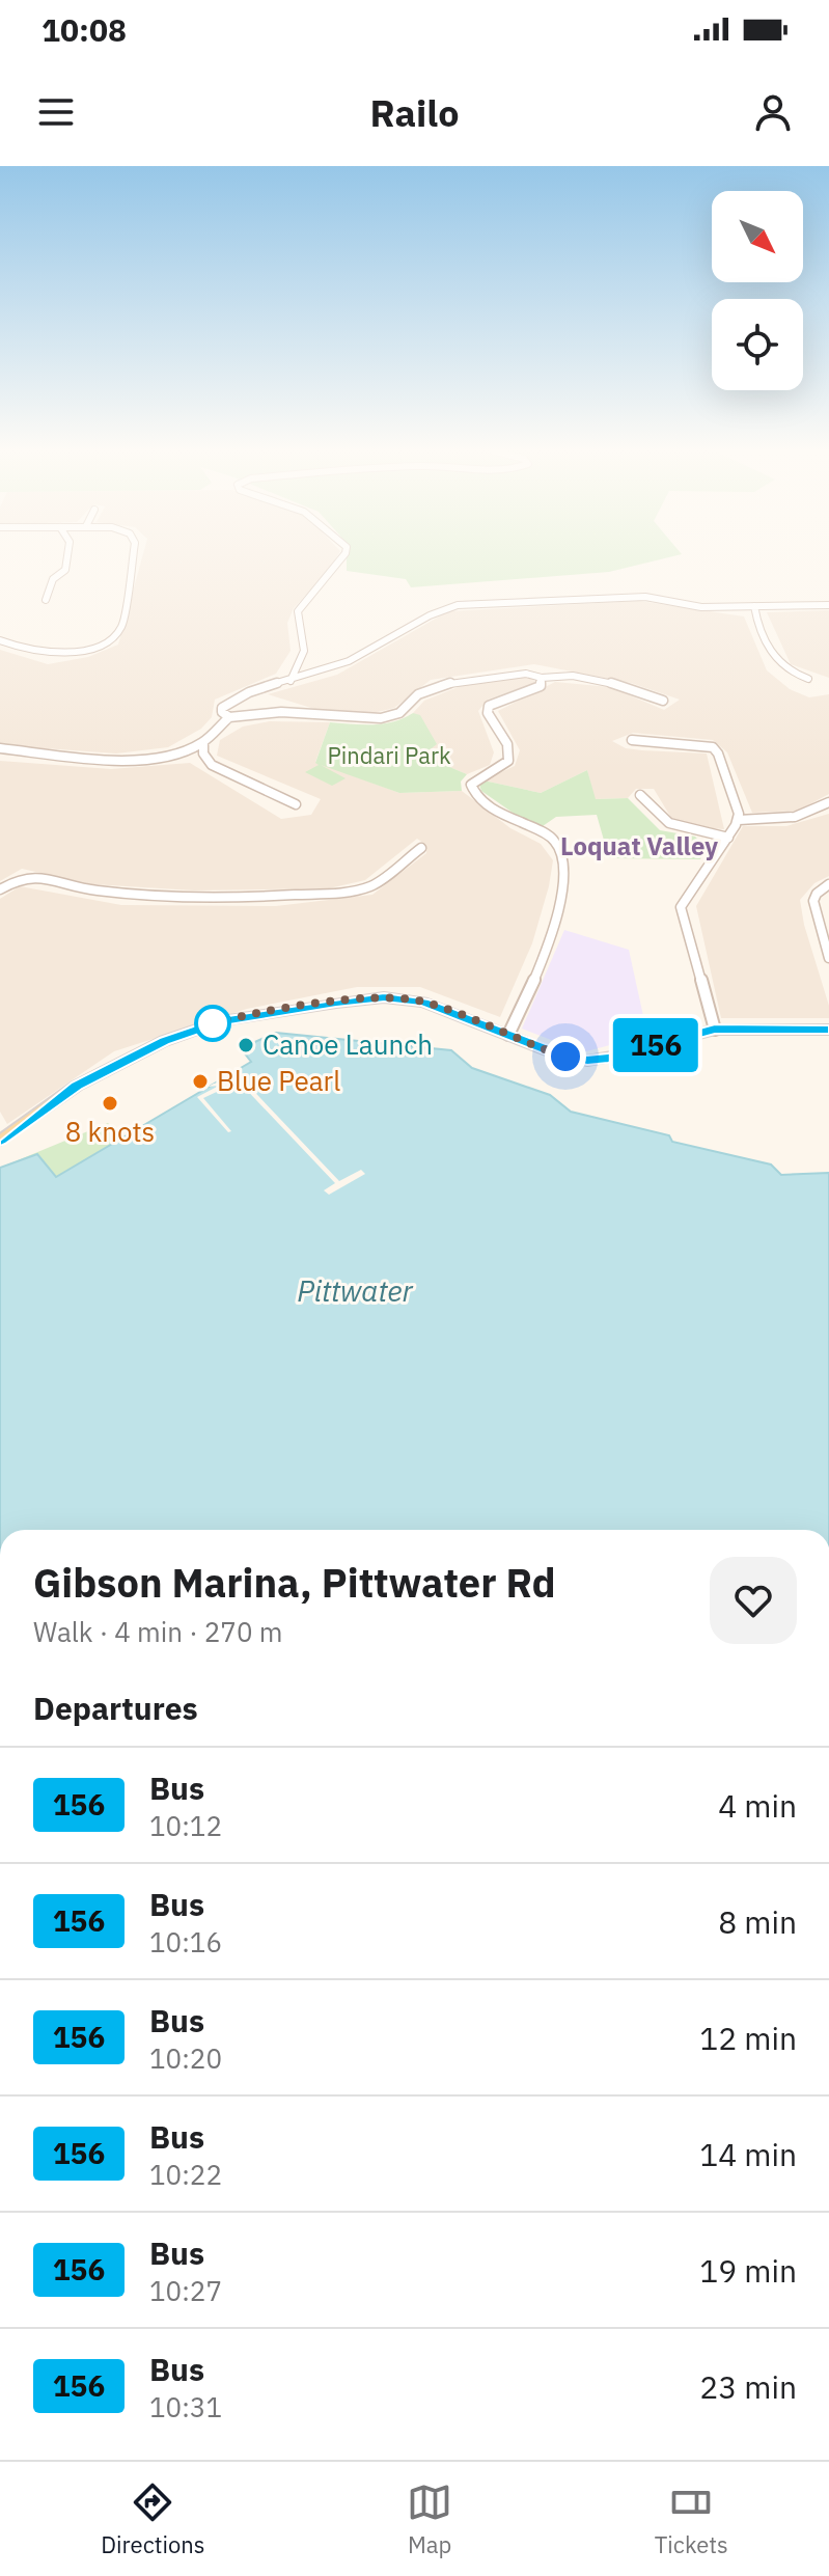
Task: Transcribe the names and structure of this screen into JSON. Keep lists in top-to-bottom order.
{
  "districts": ["Loquat Valley"],
  "water": ["Pittwater"],
  "parks": ["Pindari Park"],
  "places": ["Canoe Launch", "Blue Pearl", "8 knots"],
  "lines": ["bus line 156"],
  "north": "bottom right",
  "page": {
    "status": "10:08",
    "header": "Railo",
    "on_map": "156",
    "heading": [
      ["Gibson Marina, Pittwater Rd", "Walk · 4 min · 270 m"],
      "Departures"
    ],
    "list": [
      {
        "mark": "156",
        "name": "Bus",
        "note": "10:12",
        "value": "4 min"
      },
      {
        "mark": "156",
        "name": "Bus",
        "note": "10:16",
        "value": "8 min"
      },
      {
        "mark": "156",
        "name": "Bus",
        "note": "10:20",
        "value": "12 min"
      },
      {
        "mark": "156",
        "name": "Bus",
        "note": "10:22",
        "value": "14 min"
      },
      {
        "mark": "156",
        "name": "Bus",
        "note": "10:27",
        "value": "19 min"
      },
      {
        "mark": "156",
        "name": "Bus",
        "note": "10:31",
        "value": "23 min"
      }
    ],
    "tabs": ["Directions", "Map", "Tickets"]
  }
}
